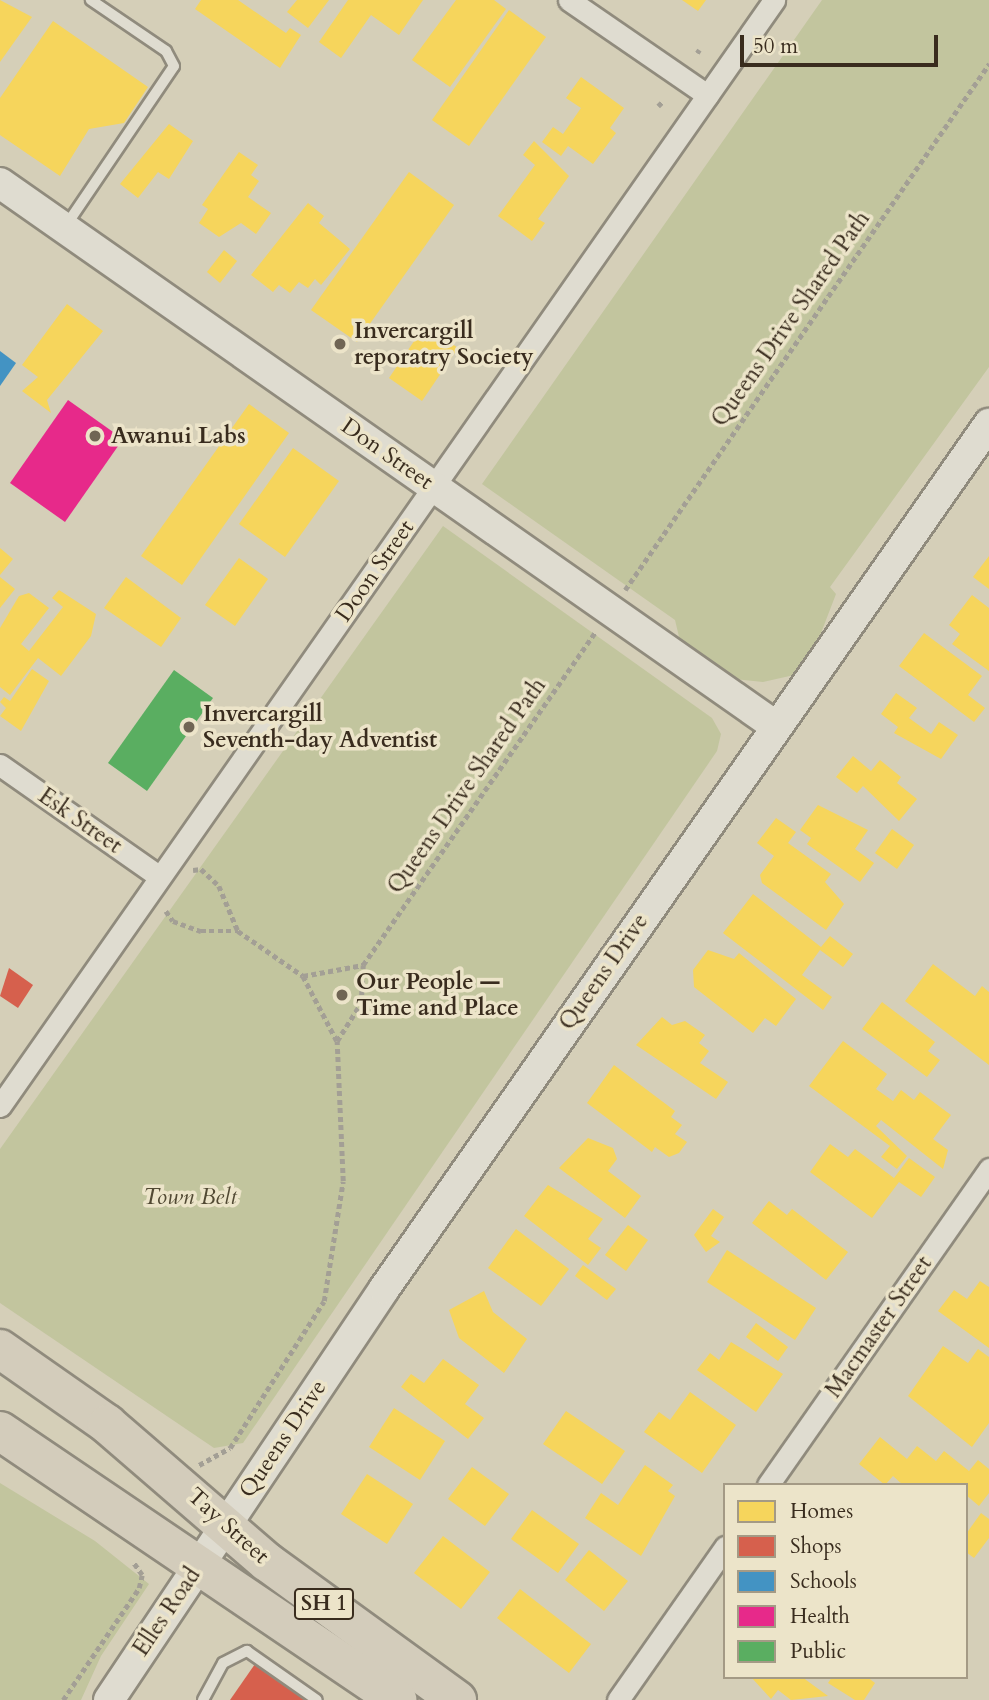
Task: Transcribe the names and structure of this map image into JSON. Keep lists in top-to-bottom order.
{
  "streets": {
    "highway": ["Tay Street", "SH 1"],
    "main road": ["Don Street", "Queens Drive", "Elles Road"],
    "street": ["Doon Street", "Esk Street", "Macmaster Street"],
    "path": ["Queens Drive Shared Path"]
  },
  "crossings": [
    ["Don Street", "Doon Street"],
    ["Don Street", "Queens Drive"],
    ["Doon Street", "Esk Street"],
    ["Queens Drive", "Tay Street"],
    ["Queens Drive", "Elles Road"],
    ["Tay Street", "Elles Road"]
  ],
  "parks": ["Town Belt"],
  "places": [
    "Invercargill reporatry Society",
    "Awanui Labs",
    "Invercargill Seventh-day Adventist",
    "Our People — Time and Place"
  ],
  "legend": [
    "Homes",
    "Shops",
    "Schools",
    "Health",
    "Public"
  ],
  "scale_bar": "50 m"
}
